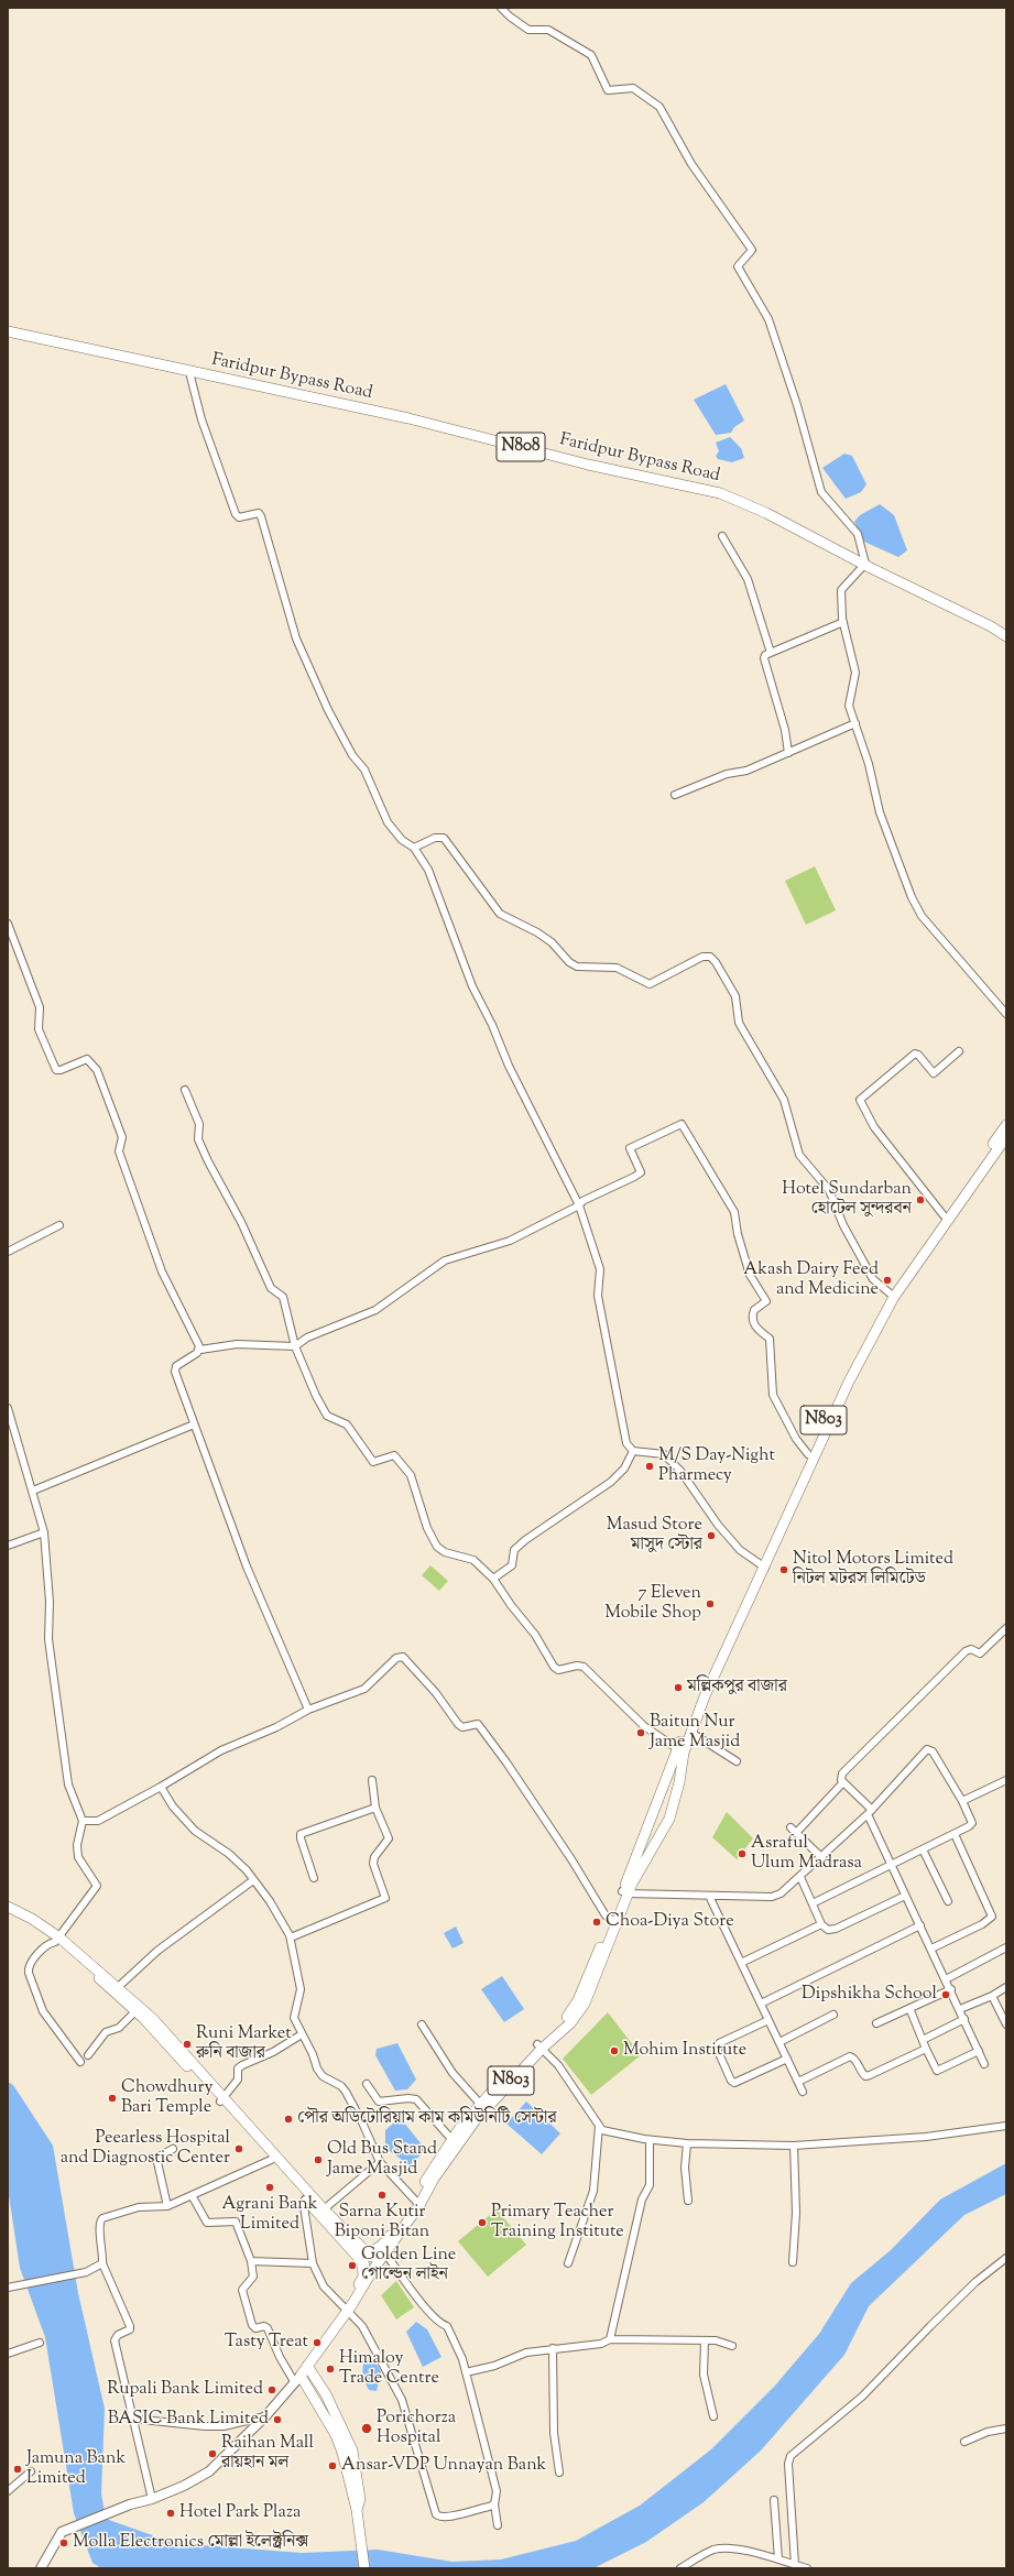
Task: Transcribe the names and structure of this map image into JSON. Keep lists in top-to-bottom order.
{
  "streets": {
    "highway": ["Faridpur Bypass Road", "N808", "N803"]
  },
  "places": [
    "Hotel Sundarban হোটেল সুন্দরবন",
    "Akash Dairy Feed and Medicine",
    "M/S Day-Night Pharmecy",
    "Masud Store মাসুদ স্টোর",
    "Nitol Motors Limited নিটল মটরস লিমিটেড",
    "7 Eleven Mobile Shop",
    "মল্লিকপুর বাজার",
    "Baitun Nur Jame Masjid",
    "Asraful Ulum Madrasa",
    "Choa-Diya Store",
    "Dipshikha School",
    "Runi Market রুনি বাজার",
    "Mohim Institute",
    "Chowdhury Bari Temple",
    "পৌর অডিটোরিয়াম কাম কমিউনিটি সেন্টার",
    "Peearless Hospital and Diagnostic Center",
    "Old Bus Stand Jame Masjid",
    "Agrani Bank Limited",
    "Sarna Kutir Biponi Bitan",
    "Primary Teacher Training Institute",
    "Golden Line গোল্ডেন লাইন",
    "Tasty Treat",
    "Himaloy Trade Centre",
    "Rupali Bank Limited",
    "BASIC Bank Limited",
    "Porichorza Hospital",
    "Raihan Mall রায়হান মল",
    "Ansar-VDP Unnayan Bank",
    "Jamuna Bank Limited",
    "Hotel Park Plaza",
    "Molla Electronics মোল্লা ইলেক্ট্রনিক্স"
  ]
}
